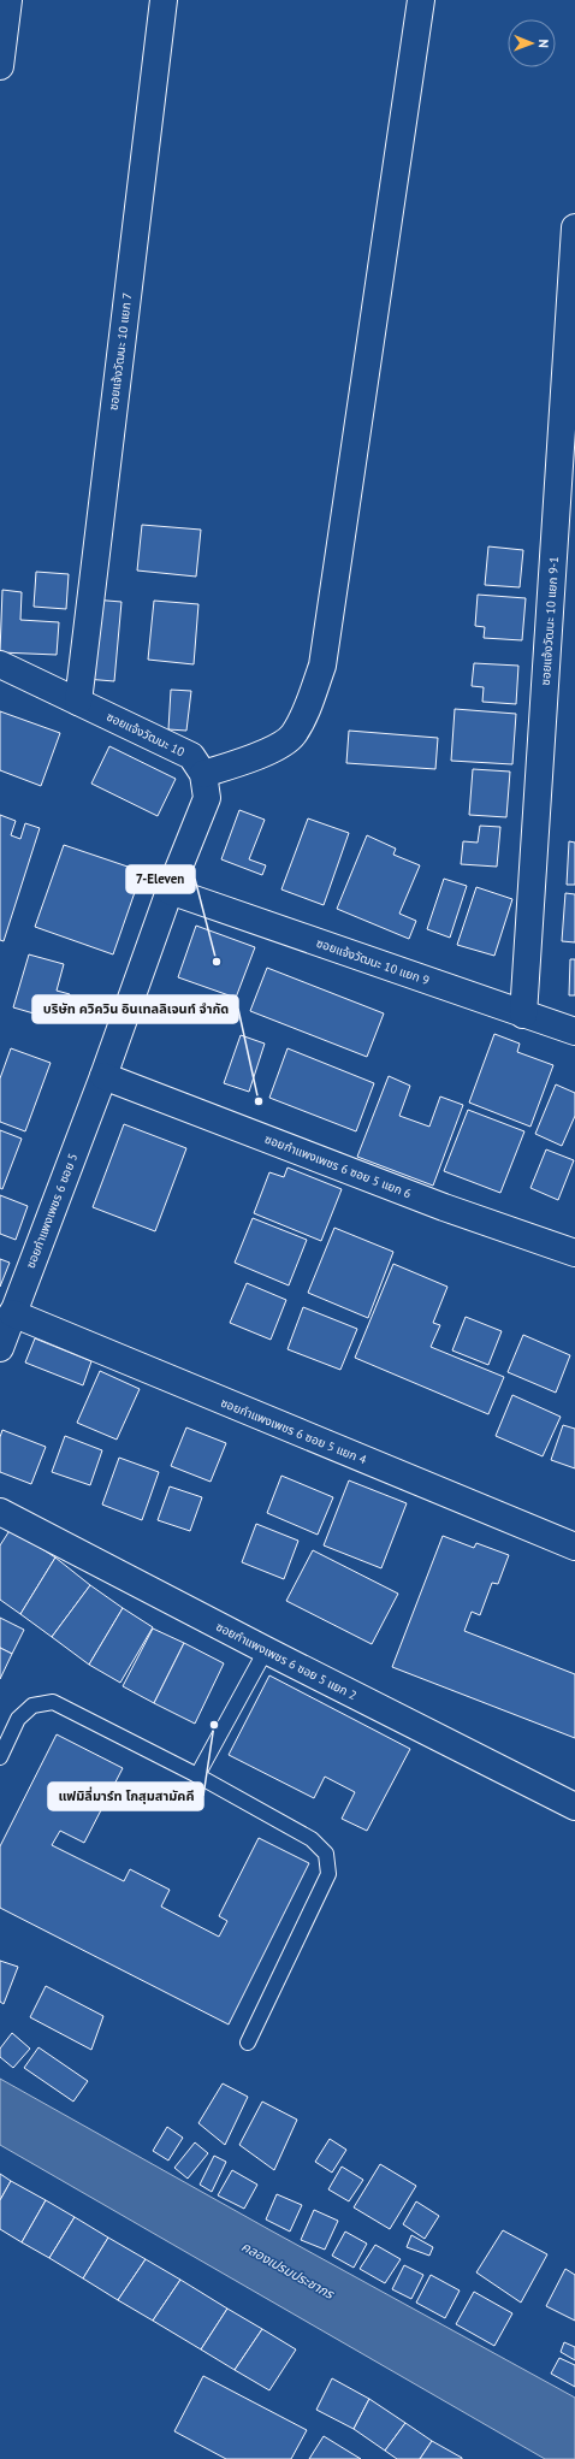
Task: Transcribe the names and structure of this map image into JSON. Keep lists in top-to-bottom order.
{
  "streets": {
    "street": [
      "ซอยแจ้งวัฒนะ 10 แยก 7",
      "ซอยแจ้งวัฒนะ 10 แยก 9-1",
      "ซอยแจ้งวัฒนะ 10",
      "ซอยแจ้งวัฒนะ 10 แยก 9",
      "ซอยกำแพงเพชร 6 ซอย 5 แยก 6",
      "ซอยกำแพงเพชร 6 ซอย 5",
      "ซอยกำแพงเพชร 6 ซอย 5 แยก 4",
      "ซอยกำแพงเพชร 6 ซอย 5 แยก 2"
    ]
  },
  "crossings": [
    ["ซอยแจ้งวัฒนะ 10 แยก 7", "ซอยแจ้งวัฒนะ 10"],
    ["ซอยแจ้งวัฒนะ 10 แยก 9-1", "ซอยแจ้งวัฒนะ 10 แยก 9"],
    ["ซอยแจ้งวัฒนะ 10", "ซอยแจ้งวัฒนะ 10 แยก 9"],
    ["ซอยแจ้งวัฒนะ 10", "ซอยกำแพงเพชร 6 ซอย 5 แยก 6"],
    ["ซอยแจ้งวัฒนะ 10", "ซอยกำแพงเพชร 6 ซอย 5"],
    ["ซอยกำแพงเพชร 6 ซอย 5 แยก 6", "ซอยกำแพงเพชร 6 ซอย 5"],
    ["ซอยกำแพงเพชร 6 ซอย 5", "ซอยกำแพงเพชร 6 ซอย 5 แยก 4"]
  ],
  "water": ["คลองเปรมประชากร"],
  "places": ["7-Eleven", "บริษัท ควิควิน อินเทลลิเจนท์ จำกัด", "แฟมิลี่มาร์ท โกสุมสามัคคี"],
  "north": "right"
}
